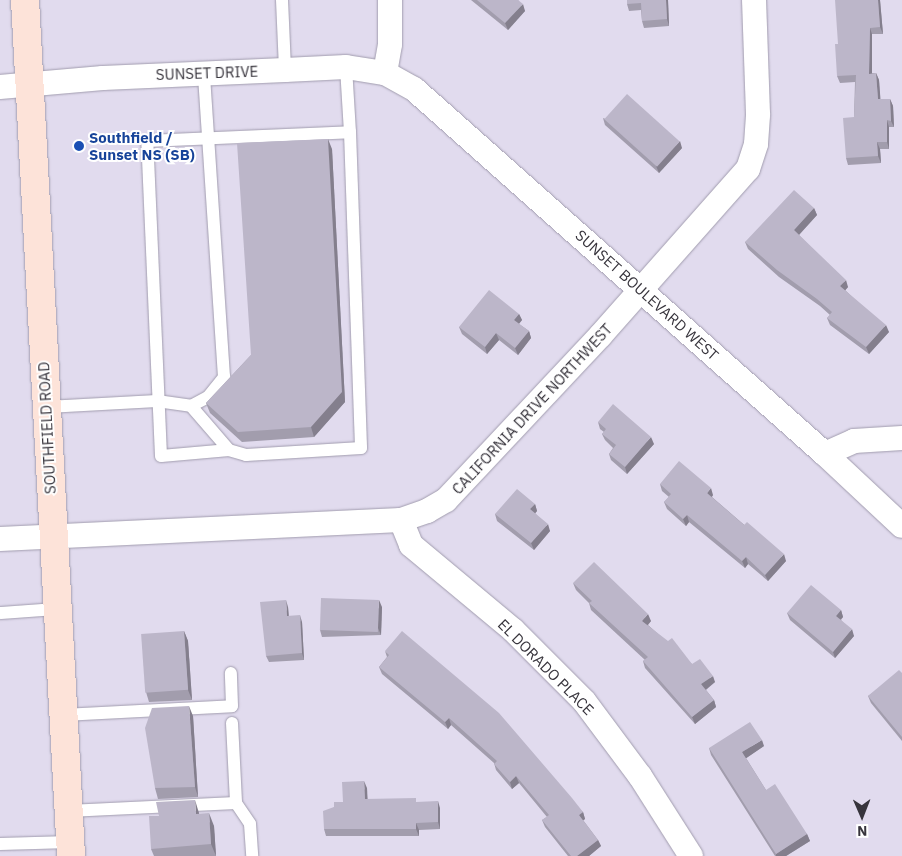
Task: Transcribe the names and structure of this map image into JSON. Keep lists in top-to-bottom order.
{
  "streets": {
    "main road": ["SOUTHFIELD ROAD"],
    "street": [
      "SUNSET DRIVE",
      "SUNSET BOULEVARD WEST",
      "CALIFORNIA DRIVE NORTHWEST",
      "EL DORADO PLACE"
    ]
  },
  "crossings": [
    ["SUNSET DRIVE", "SUNSET BOULEVARD WEST"],
    ["SUNSET DRIVE", "SOUTHFIELD ROAD"],
    ["SUNSET BOULEVARD WEST", "CALIFORNIA DRIVE NORTHWEST"],
    ["CALIFORNIA DRIVE NORTHWEST", "SOUTHFIELD ROAD"],
    ["CALIFORNIA DRIVE NORTHWEST", "EL DORADO PLACE"]
  ],
  "places": ["Southfield / Sunset NS (SB)"],
  "north": "bottom"
}
